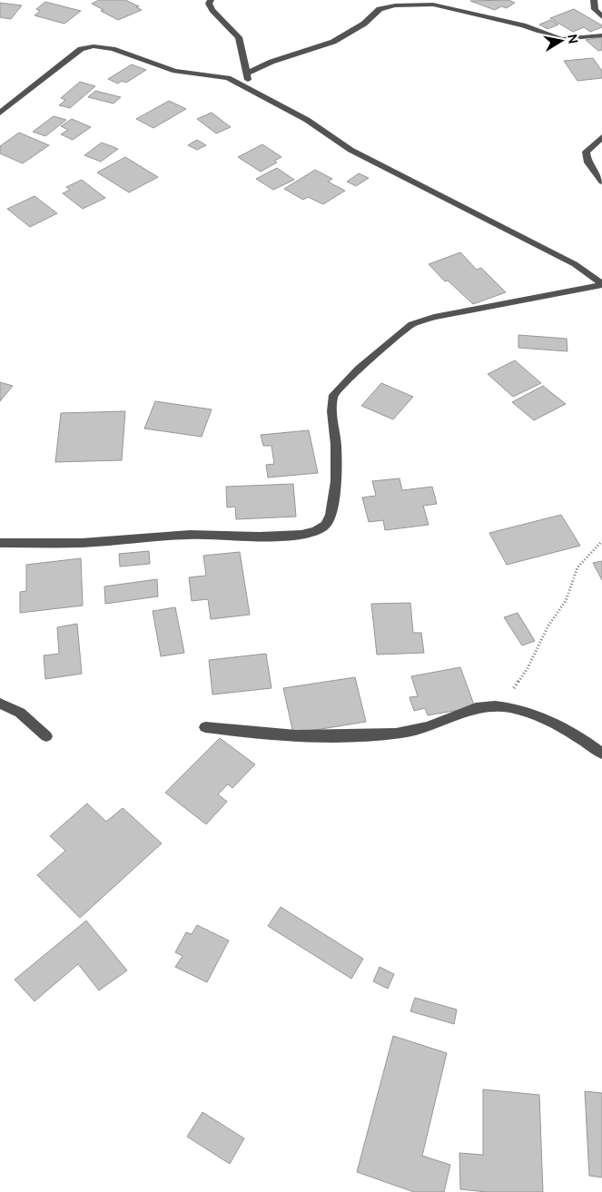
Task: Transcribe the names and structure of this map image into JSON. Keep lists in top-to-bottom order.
{
  "north": "right"
}
